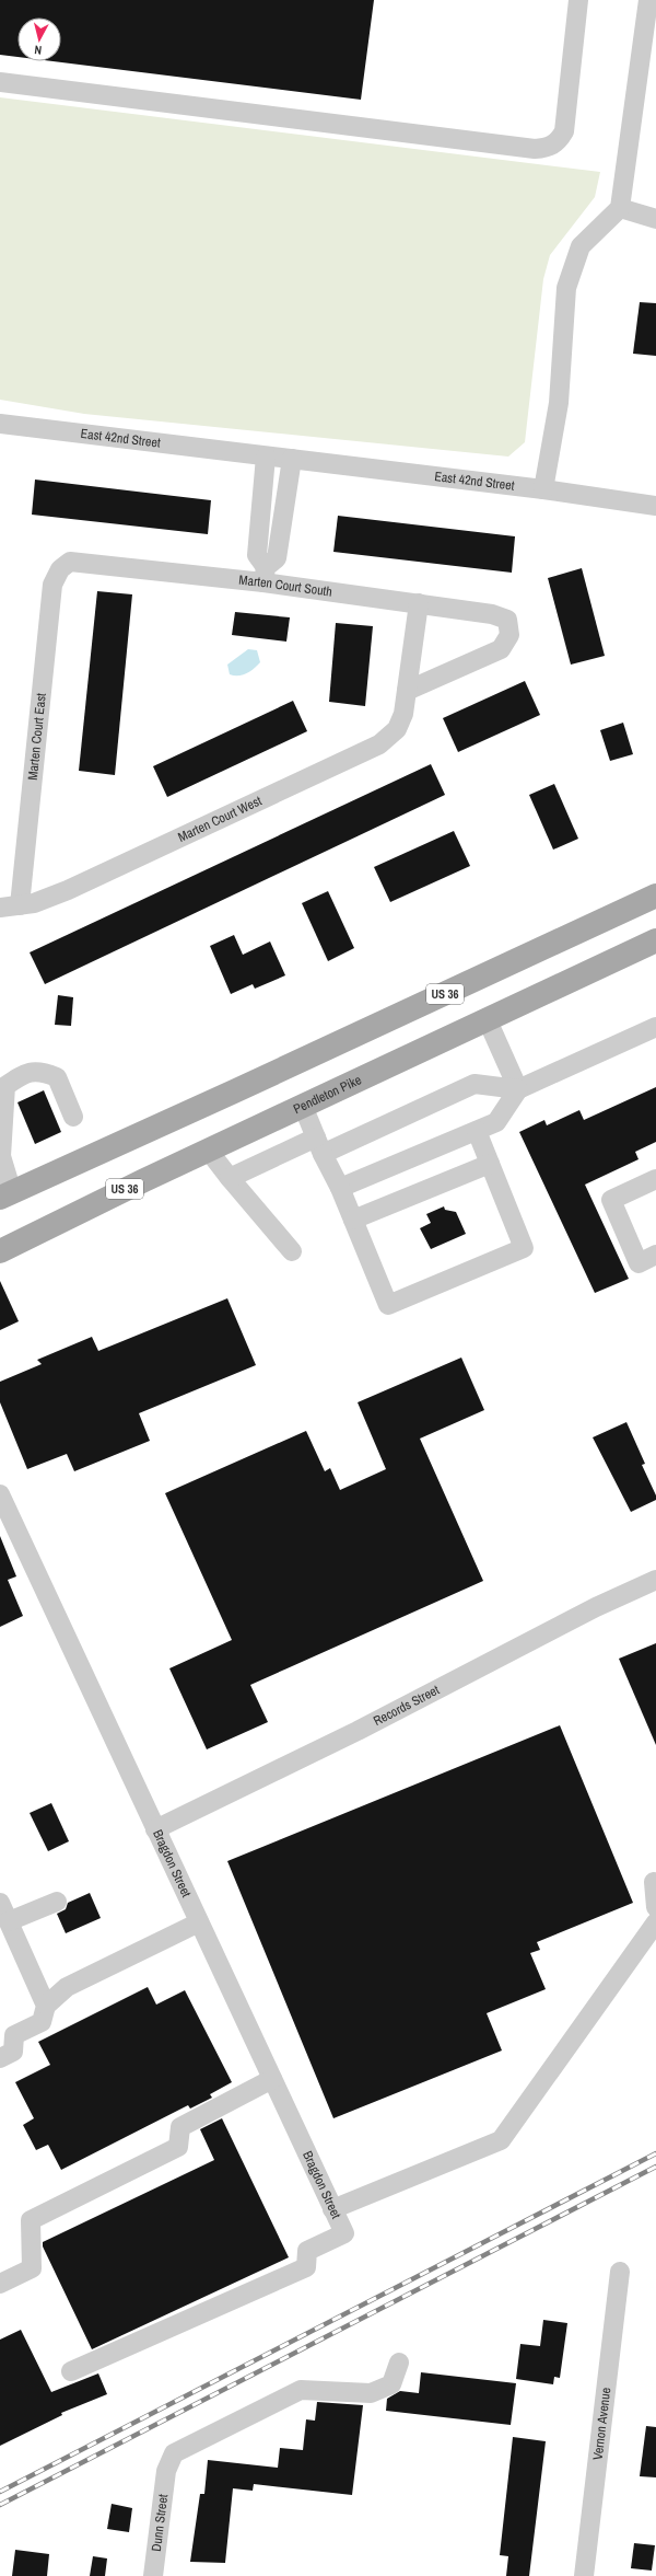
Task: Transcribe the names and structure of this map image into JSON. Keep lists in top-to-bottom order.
{
  "streets": {
    "main road": ["US 36", "Pendleton Pike"],
    "street": [
      "East 42nd Street",
      "Marten Court South",
      "Marten Court East",
      "Marten Court West",
      "Records Street",
      "Bragdon Street",
      "Vernon Avenue",
      "Dunn Street"
    ]
  },
  "crossings": [
    ["Marten Court South", "Marten Court East"],
    ["Marten Court South", "Marten Court West"],
    ["Marten Court East", "Marten Court West"],
    ["Records Street", "Bragdon Street"]
  ],
  "north": "bottom"
}
